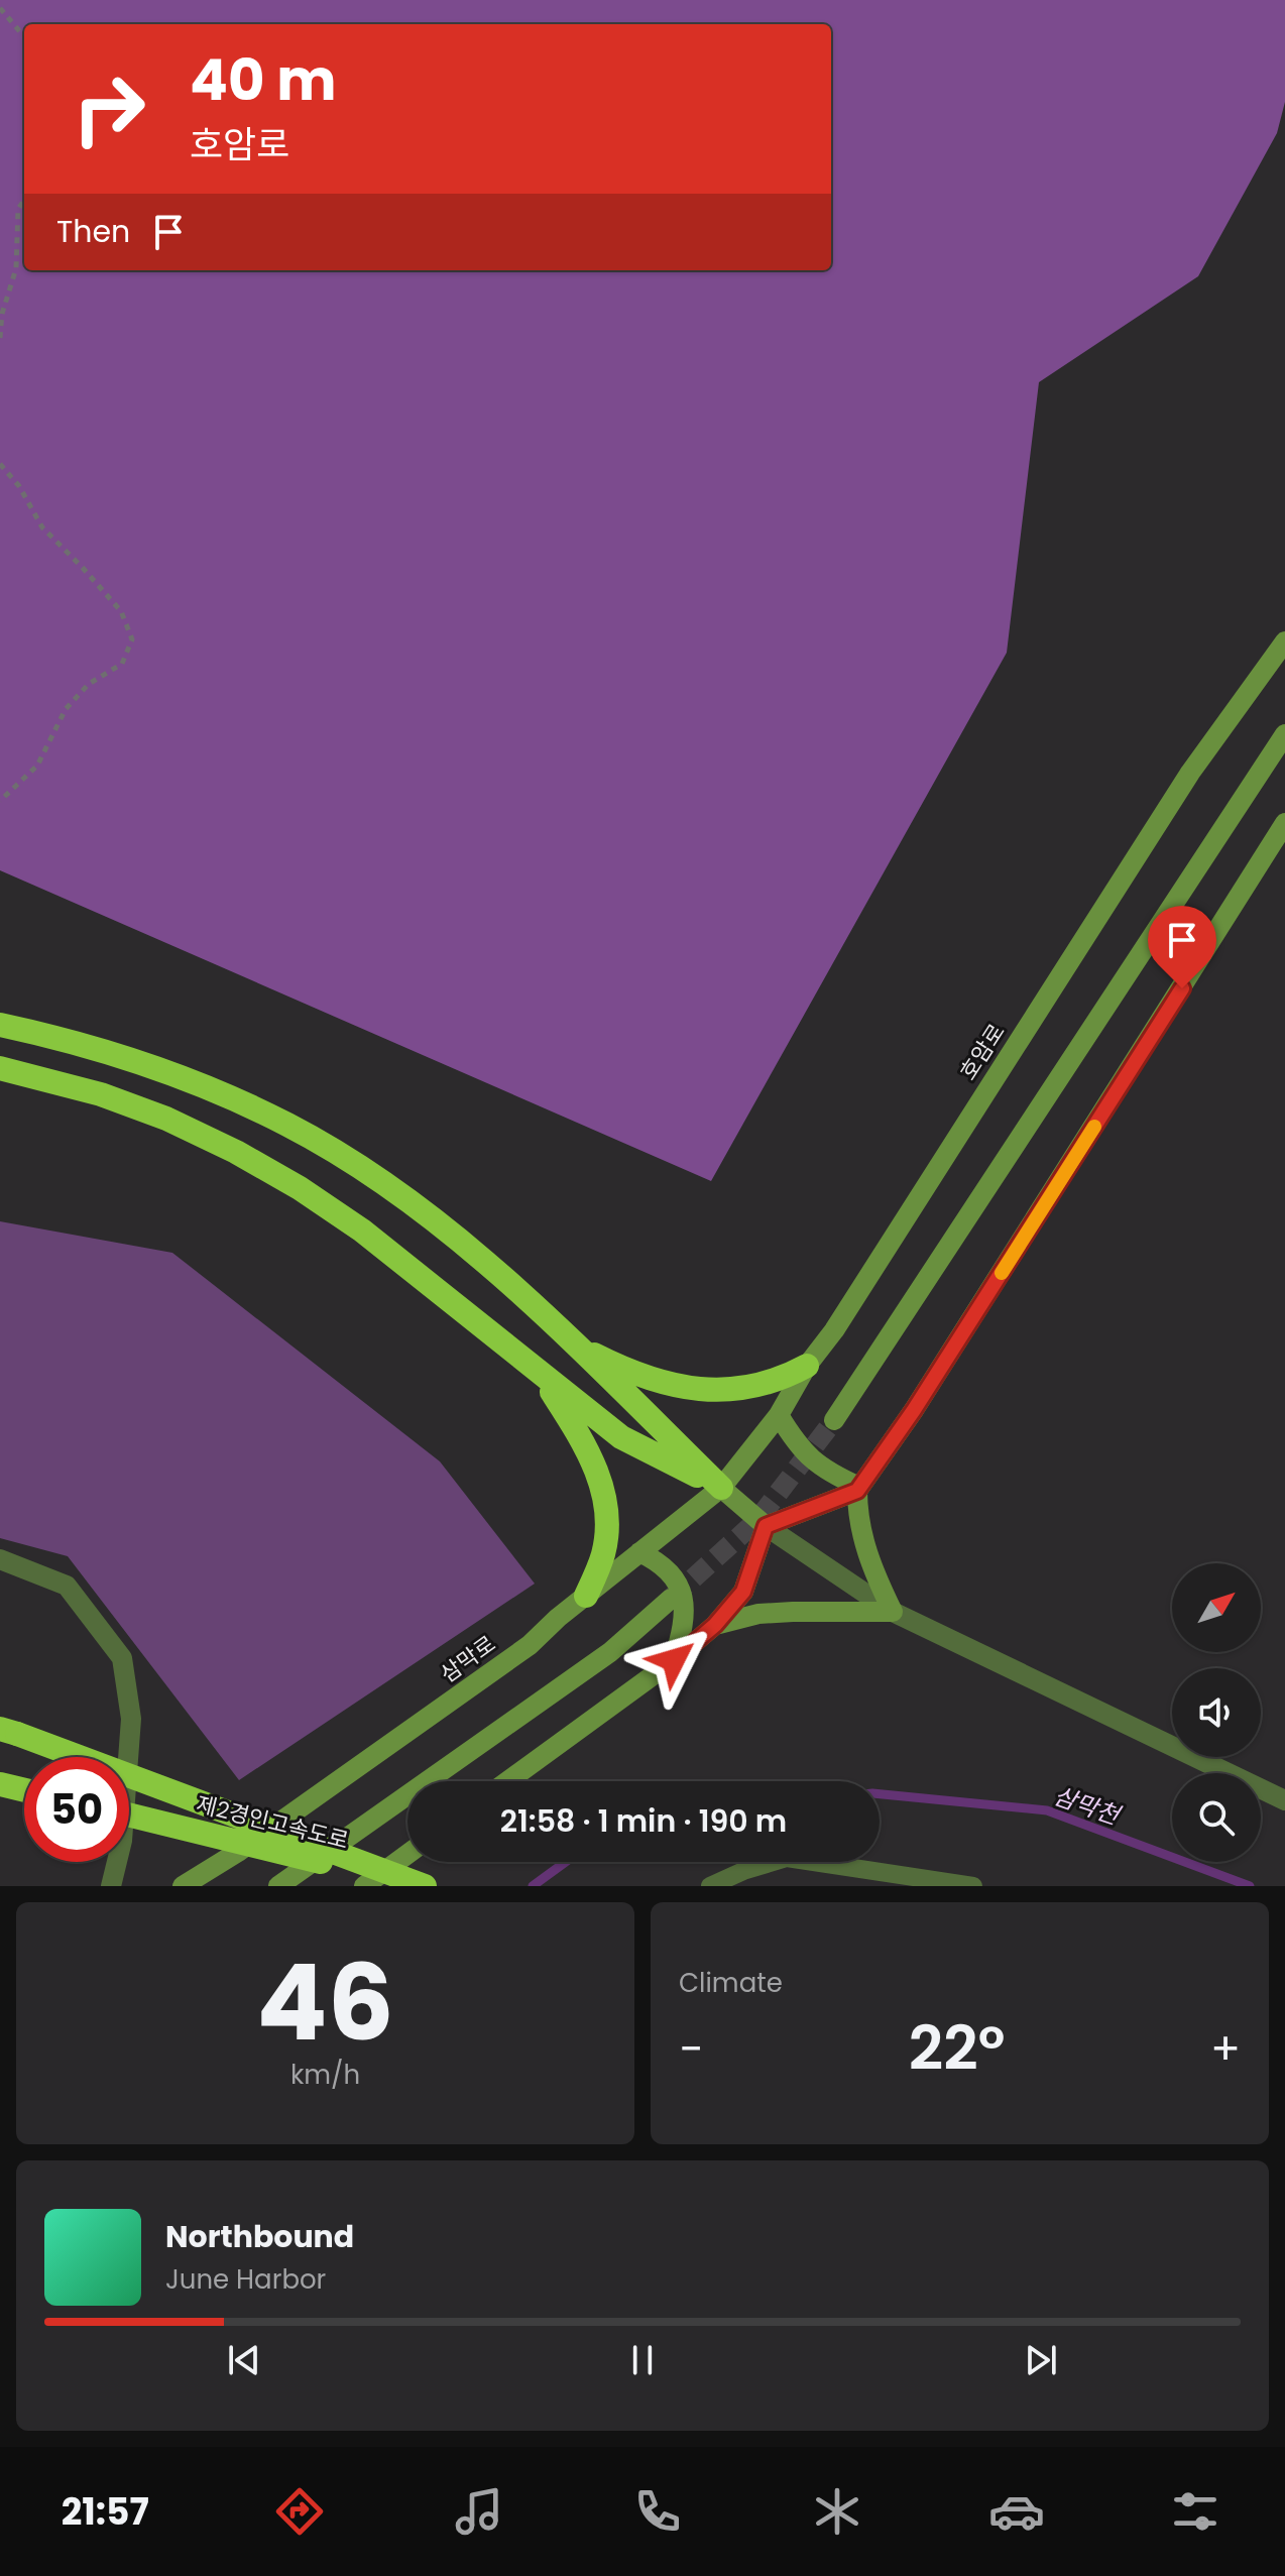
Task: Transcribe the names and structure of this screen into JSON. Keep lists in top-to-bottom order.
{
  "streets": {
    "highway": ["제2경인고속도로"],
    "main road": ["호암로", "삼막로"]
  },
  "crossings": [
    ["호암로", "삼막로"]
  ],
  "water": ["삼막천"],
  "north": "top right",
  "page": {
    "turn": ["40 m", "호암로"],
    "then": "Then",
    "limit": "50",
    "trip": "21:58 · 1 min · 190 m",
    "tile": [
      ["46", "km/h"],
      "Climate"
    ],
    "heat": ["−", "22°", "+"],
    "song": ["Northbound", "June Harbor"],
    "tabs": "21:57"
  }
}
